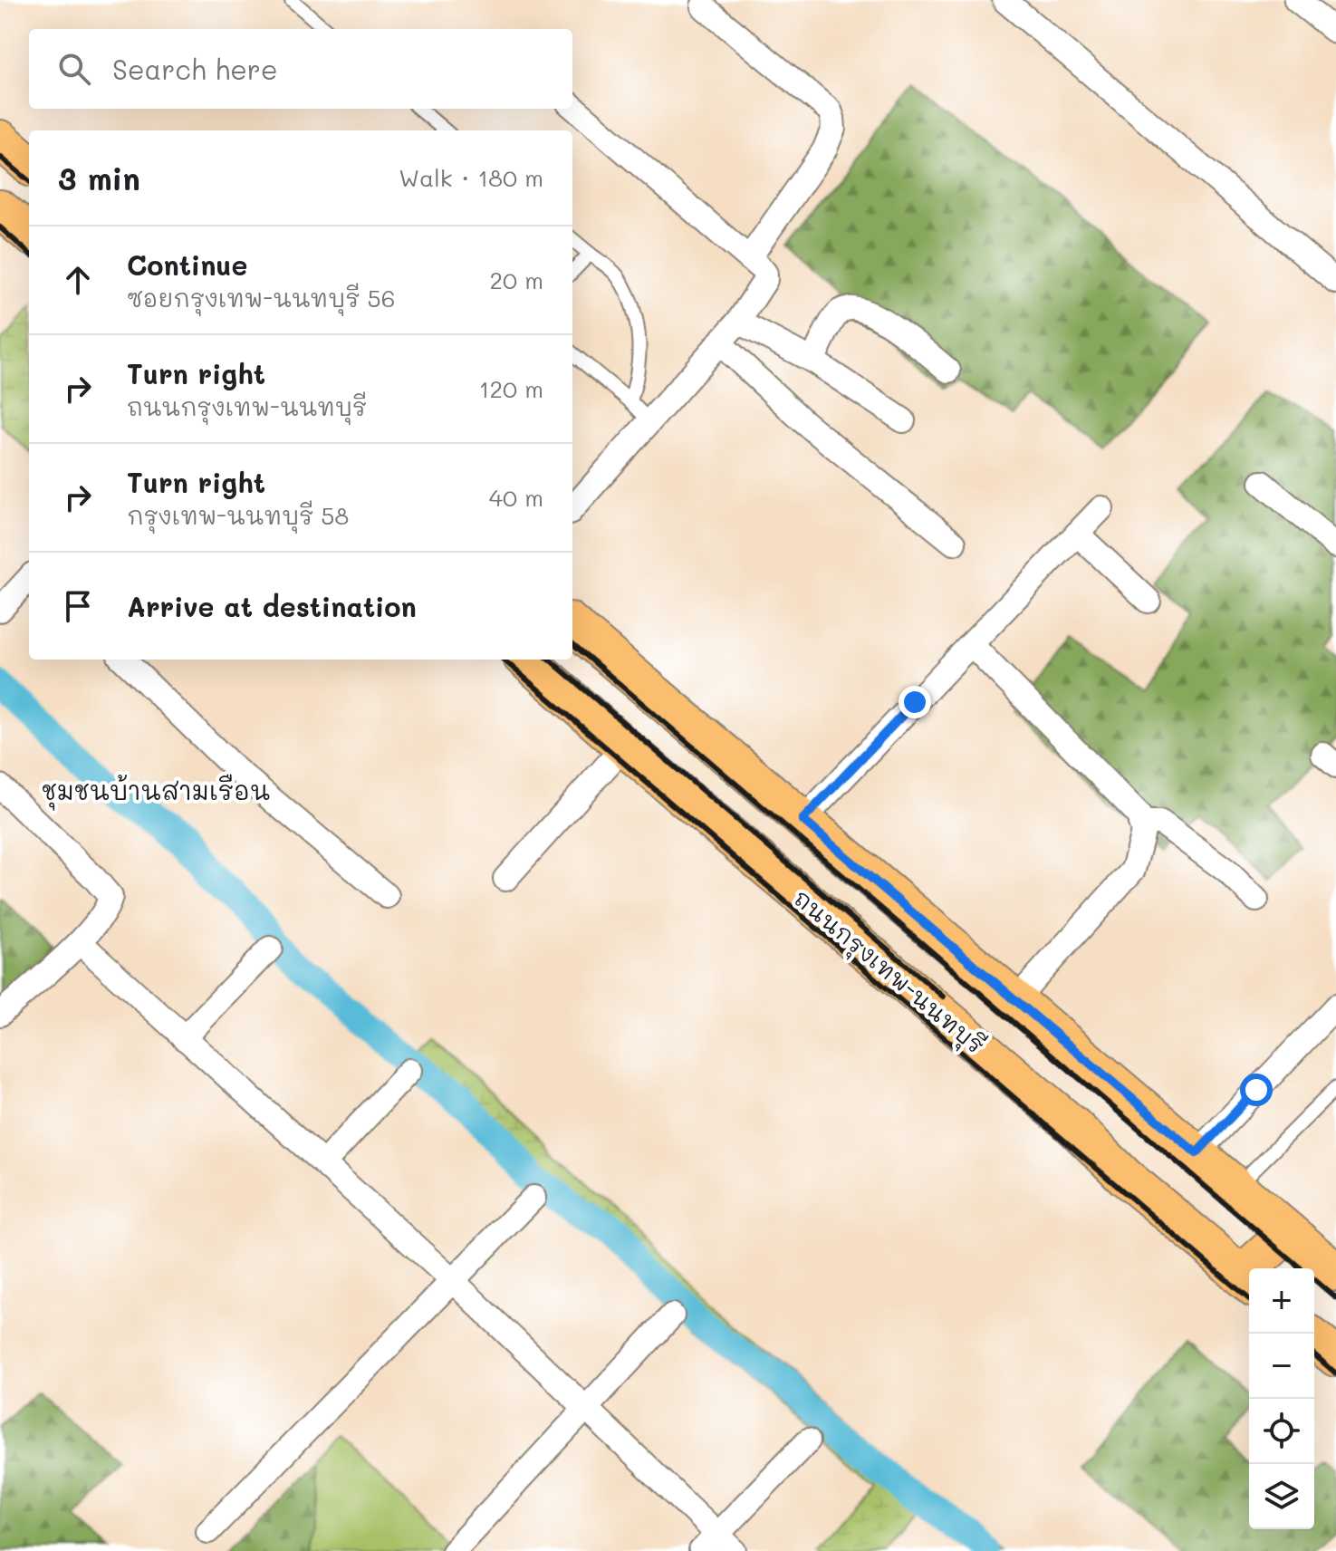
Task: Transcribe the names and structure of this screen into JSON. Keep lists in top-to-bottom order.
{
  "streets": {
    "main road": ["ถนนกรุงเทพ-นนทบุรี"]
  },
  "districts": ["ชุมชนบ้านสามเรือน"],
  "page": {
    "search": "Search here",
    "heading": ["3 min", "Walk · 180 m"],
    "list": [
      ["Continue", "ซอยกรุงเทพ-นนทบุรี 56", "20 m"],
      ["Turn right", "ถนนกรุงเทพ-นนทบุรี", "120 m"],
      ["Turn right", "กรุงเทพ-นนทบุรี 58", "40 m"],
      "Arrive at destination"
    ],
    "map_buttons": ["+", "−"]
  }
}
